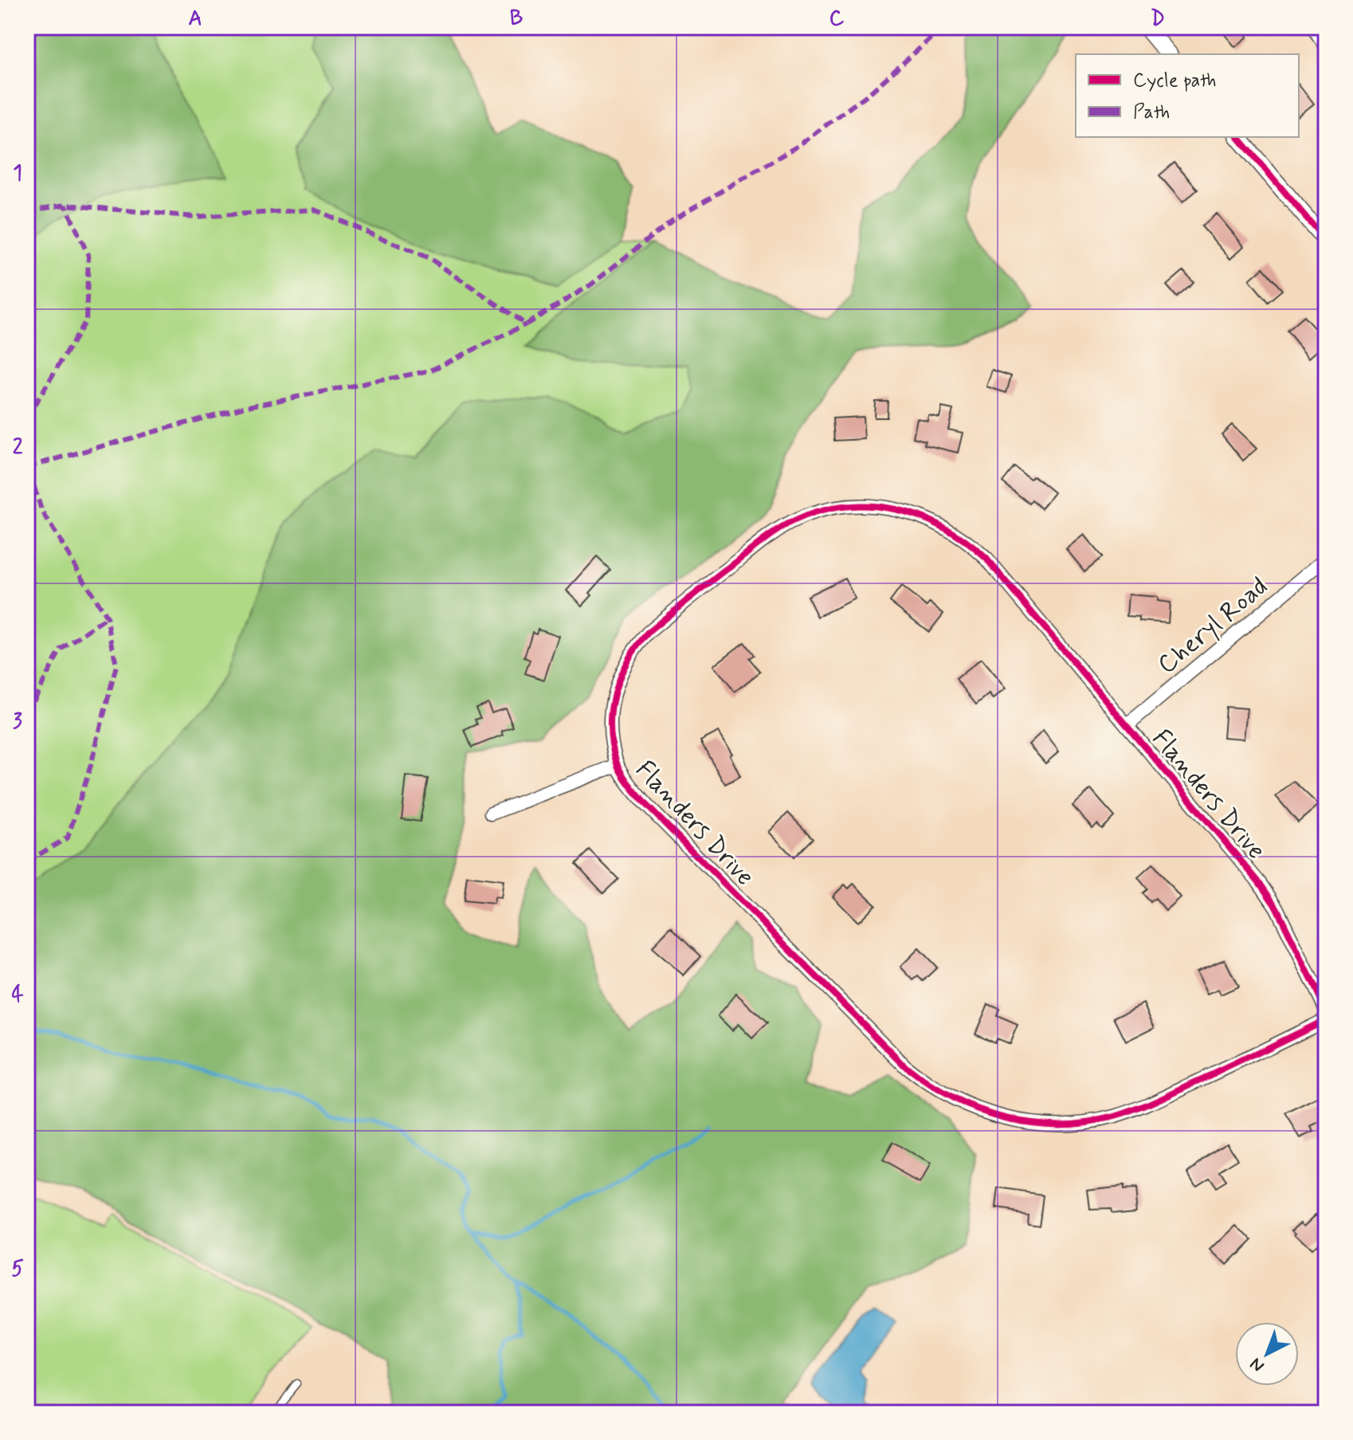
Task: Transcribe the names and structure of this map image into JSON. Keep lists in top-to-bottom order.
{
  "streets": {
    "street": ["Cheryl Road", "Flanders Drive"]
  },
  "crossings": [
    ["Cheryl Road", "Flanders Drive"]
  ],
  "legend": ["Cycle path", "Path"],
  "north": "bottom left",
  "grid": {
    "columns": [
      "A",
      "B",
      "C",
      "D"
    ],
    "rows": [
      "1",
      "2",
      "3",
      "4",
      "5"
    ]
  }
}
